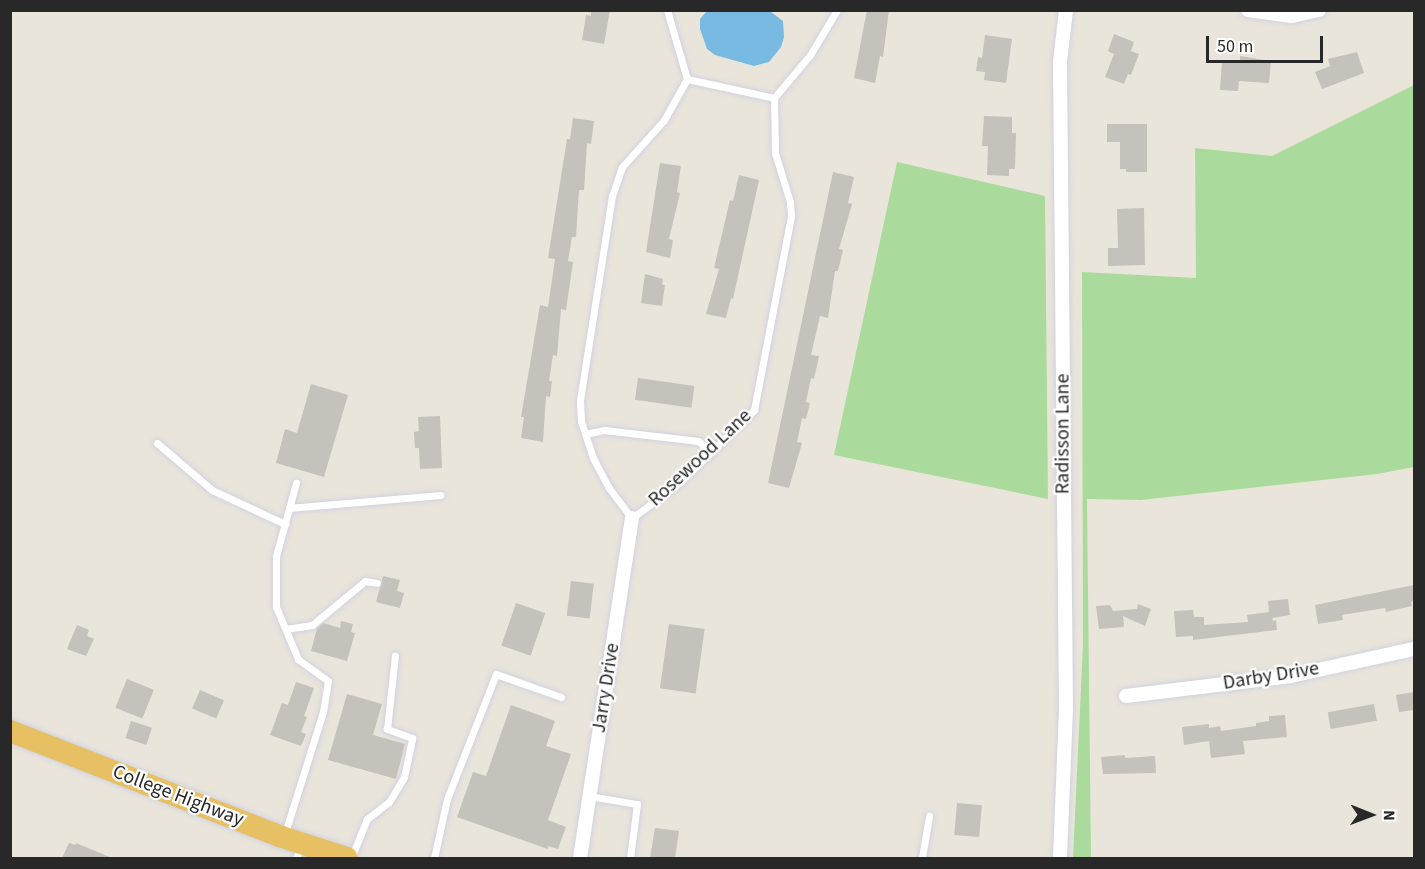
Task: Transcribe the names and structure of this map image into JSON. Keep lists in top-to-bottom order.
{
  "streets": {
    "highway": ["College Highway"],
    "street": ["Radisson Lane", "Darby Drive", "Jarry Drive"],
    "lane": ["Rosewood Lane"]
  },
  "crossings": [
    ["Rosewood Lane", "Jarry Drive"]
  ],
  "scale_bar": "50 m",
  "north": "right"
}
